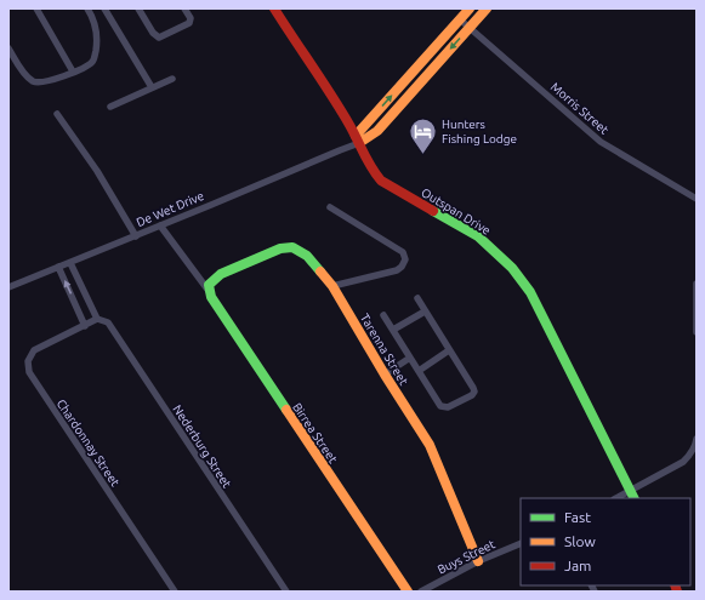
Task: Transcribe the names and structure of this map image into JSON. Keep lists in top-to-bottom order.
{
  "streets": {
    "street": [
      "Morris Street",
      "De Wet Drive",
      "Outspan Drive",
      "Tarenna Street",
      "Birrea Street",
      "Chardonnay Street",
      "Nederburg Street",
      "Buys Street"
    ]
  },
  "crossings": [
    ["Morris Street", "De Wet Drive"],
    ["De Wet Drive", "Outspan Drive"],
    ["De Wet Drive", "Nederburg Street"],
    ["Tarenna Street", "Birrea Street"],
    ["Tarenna Street", "Buys Street"]
  ],
  "places": {
    "hotel": ["Hunters Fishing Lodge"]
  },
  "legend": ["Fast", "Slow", "Jam"]
}
